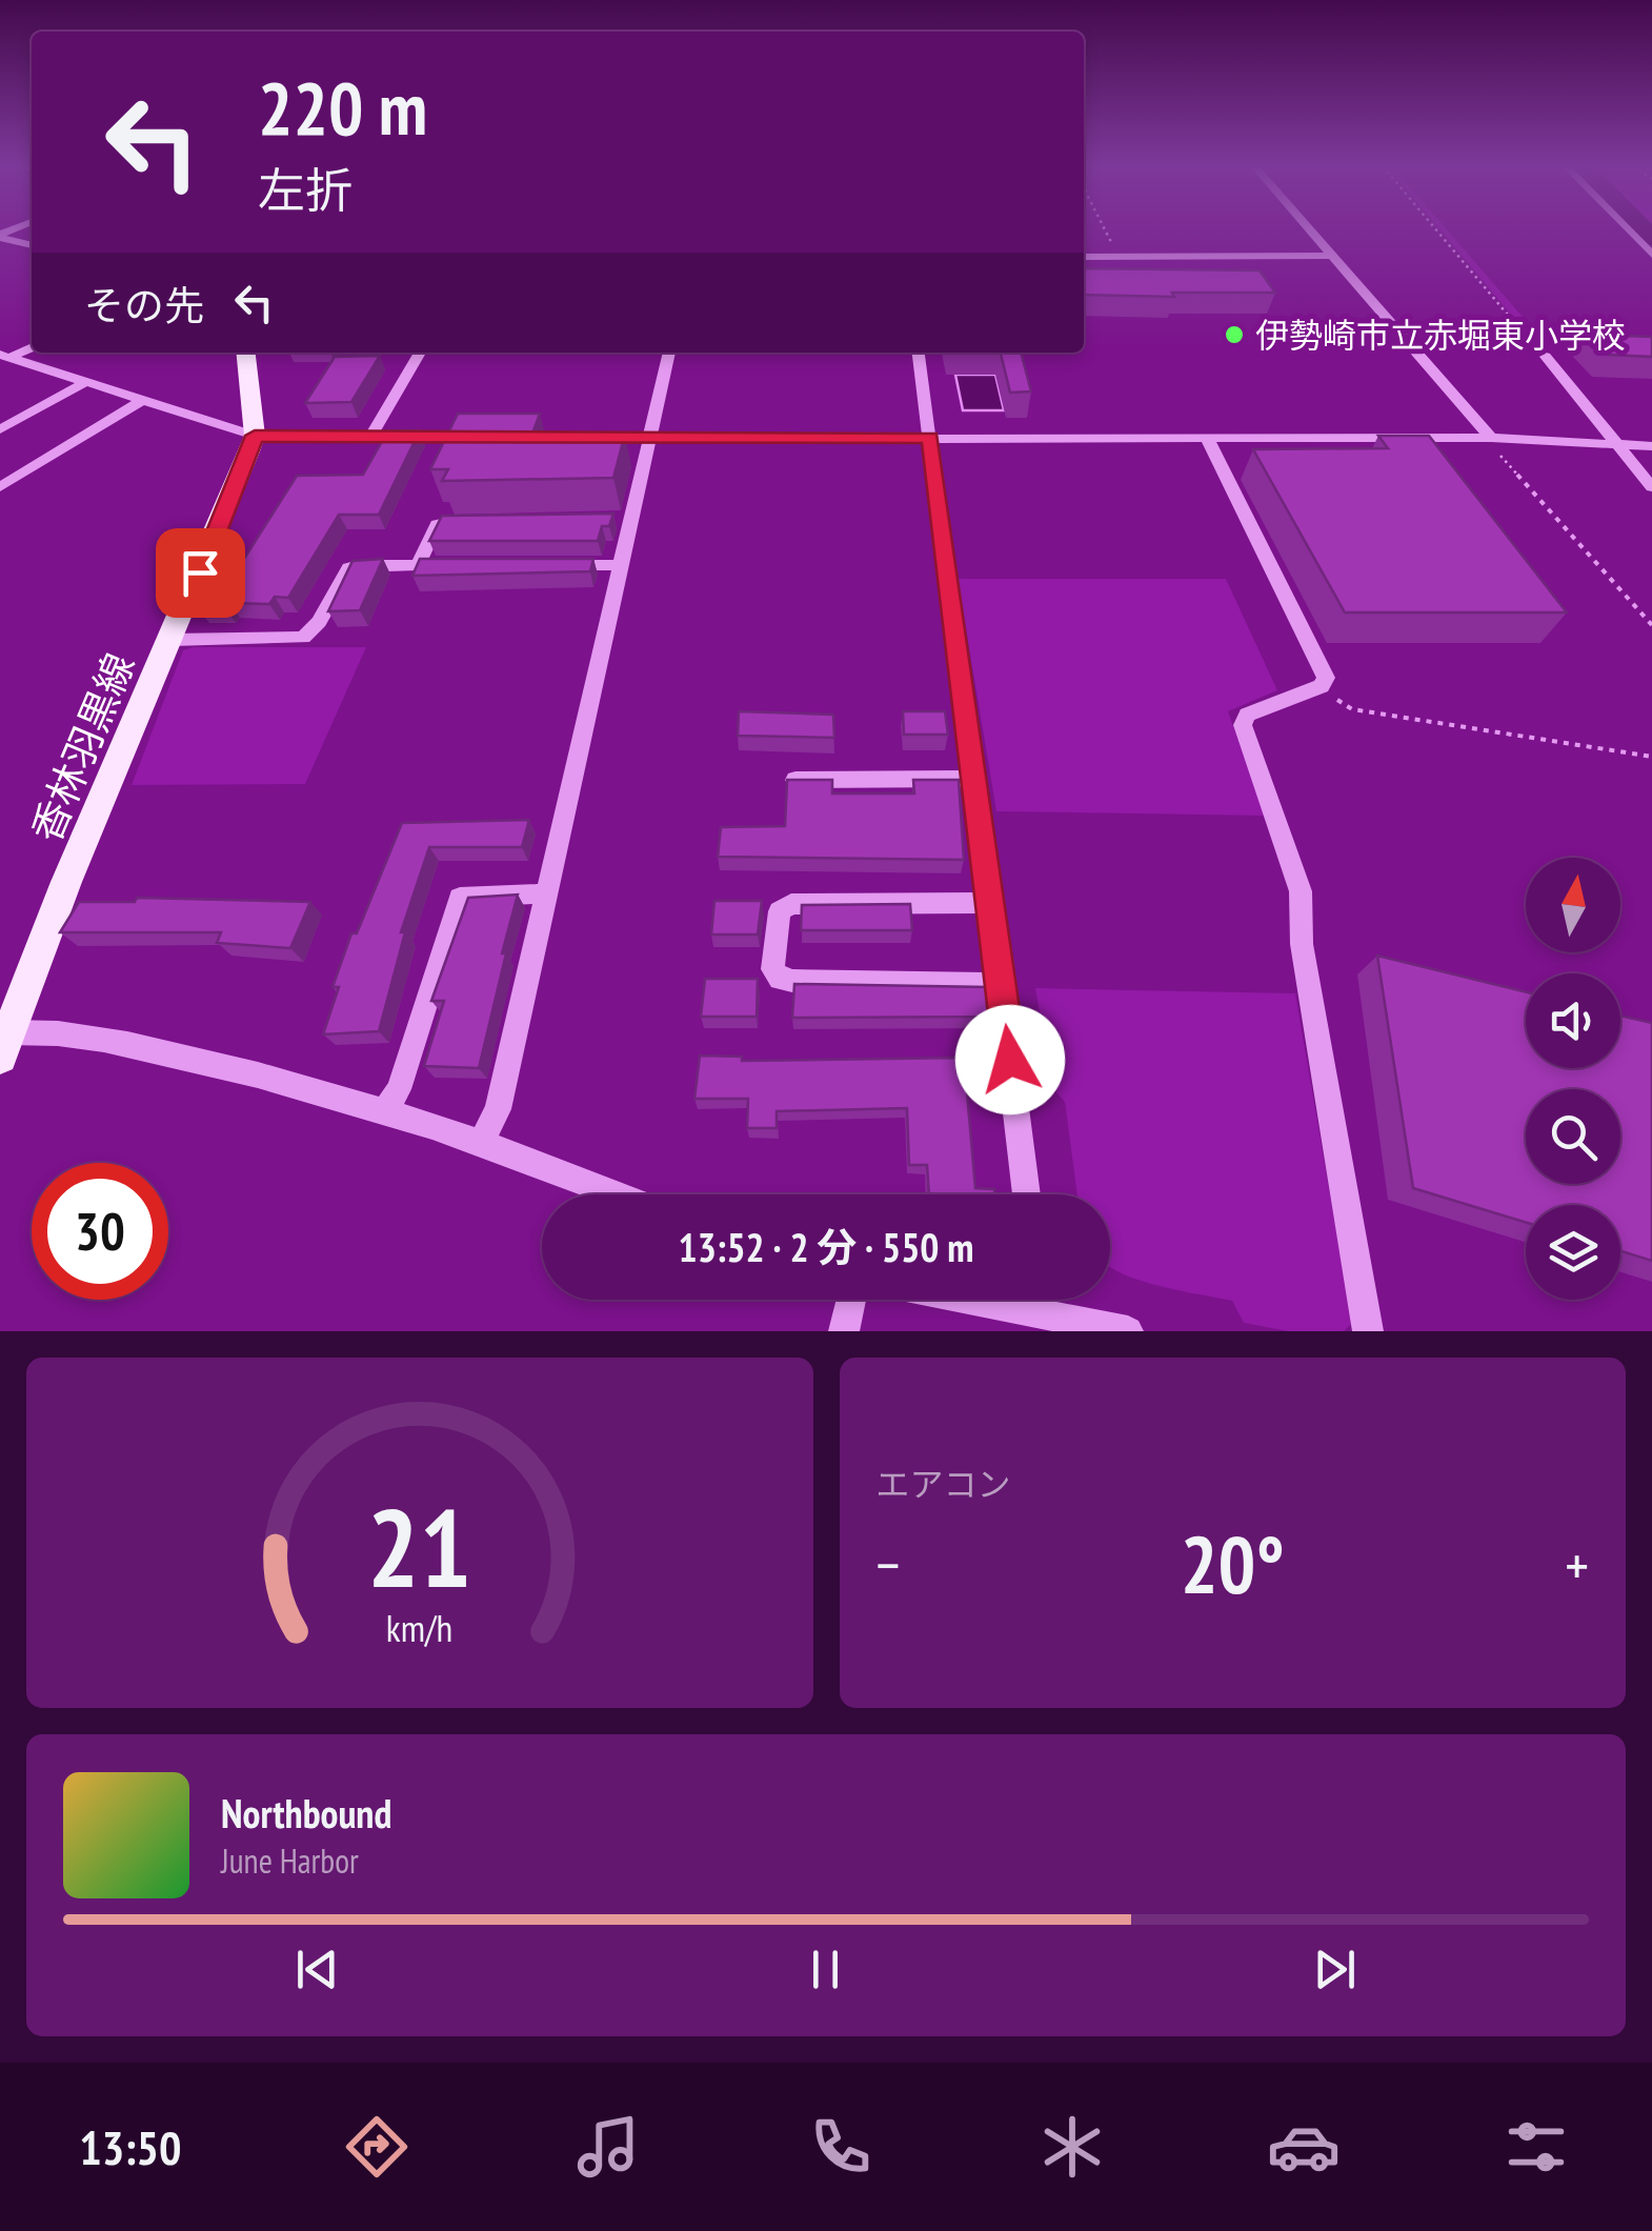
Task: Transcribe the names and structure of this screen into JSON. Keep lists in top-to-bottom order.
{
  "streets": {
    "main road": ["香林羽黒線"]
  },
  "places": ["伊勢崎市立赤堀東小学校"],
  "north": "top",
  "page": {
    "turn": ["220 m", "左折"],
    "then": "その先",
    "limit": "30",
    "trip": "13:52 · 2 分 · 550 m",
    "tile": "エアコン",
    "heat": ["−", "20°", "+"],
    "song": ["Northbound", "June Harbor"],
    "tabs": "13:50",
    "gauge": ["21", "km/h"]
  }
}
